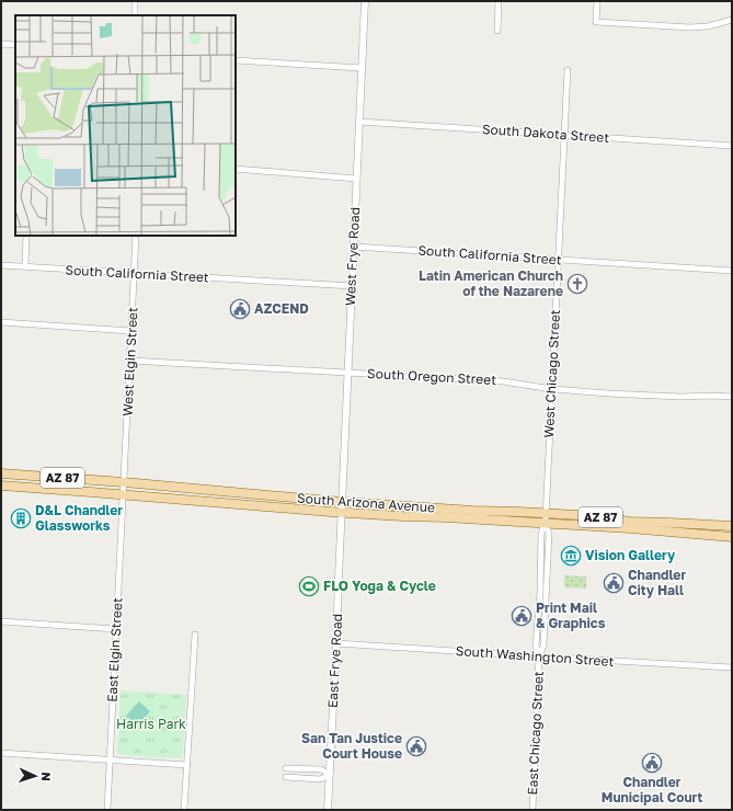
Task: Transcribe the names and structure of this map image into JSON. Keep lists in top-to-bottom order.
{
  "streets": {
    "main road": ["AZ 87", "South Arizona Avenue"],
    "street": [
      "South Dakota Street",
      "South California Street",
      "West Frye Road",
      "West Elgin Street",
      "West Chicago Street",
      "South Oregon Street",
      "East Elgin Street",
      "South Washington Street",
      "East Frye Road",
      "East Chicago Street"
    ]
  },
  "crossings": [
    ["South Dakota Street", "West Frye Road"],
    ["South Dakota Street", "West Chicago Street"],
    ["South California Street", "West Frye Road"],
    ["South California Street", "West Elgin Street"],
    ["South California Street", "West Chicago Street"],
    ["West Frye Road", "South Oregon Street"],
    ["West Frye Road", "South Arizona Avenue"],
    ["West Frye Road", "East Frye Road"],
    ["West Elgin Street", "South Oregon Street"],
    ["West Elgin Street", "South Arizona Avenue"],
    ["West Elgin Street", "East Elgin Street"],
    ["West Chicago Street", "South Oregon Street"],
    ["West Chicago Street", "South Arizona Avenue"],
    ["West Chicago Street", "East Chicago Street"],
    ["South Arizona Avenue", "East Elgin Street"],
    ["South Arizona Avenue", "East Frye Road"],
    ["South Arizona Avenue", "East Chicago Street"],
    ["South Washington Street", "East Frye Road"],
    ["South Washington Street", "East Chicago Street"]
  ],
  "parks": ["Harris Park"],
  "places": {
    "church": ["Latin American Church of the Nazarene"],
    "public building": [
      "AZCEND",
      "Chandler City Hall",
      "Print Mail & Graphics",
      "San Tan Justice Court House",
      "Chandler Municipal Court"
    ],
    "building": ["D&L Chandler Glassworks"],
    "museum": ["Vision Gallery"],
    "sports": ["FLO Yoga & Cycle"]
  },
  "north": "right"
}
